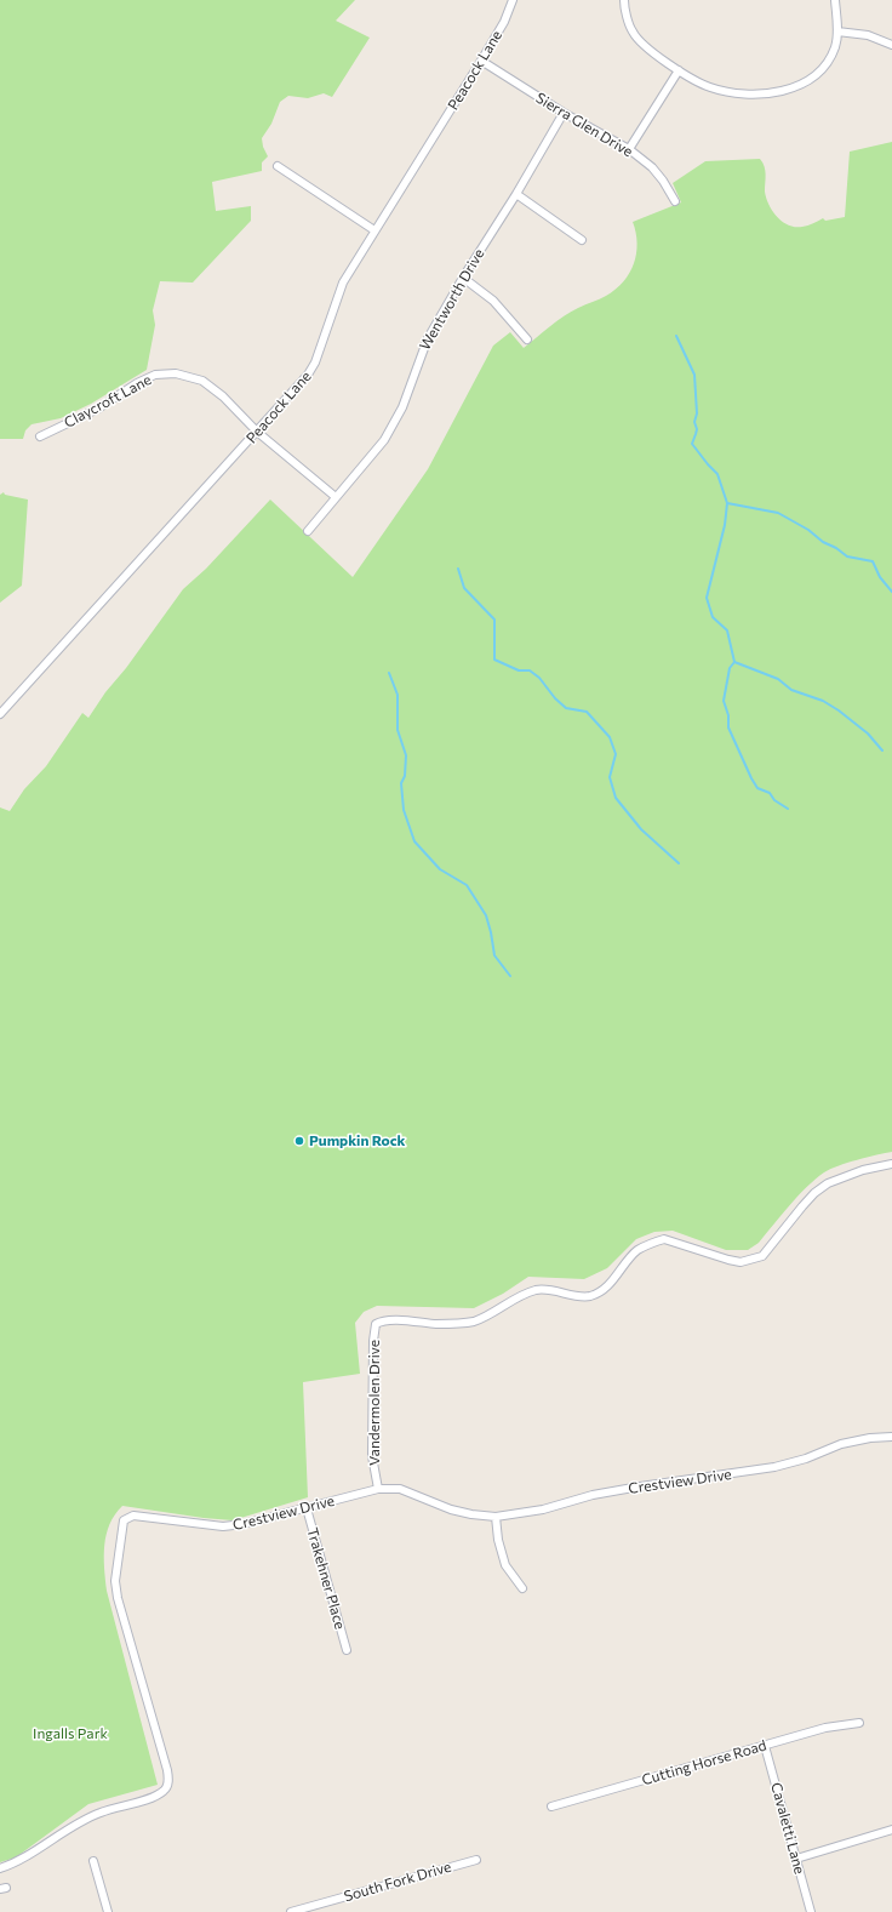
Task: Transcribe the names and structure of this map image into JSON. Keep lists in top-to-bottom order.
{
  "streets": {
    "street": [
      "Peacock Lane",
      "Sierra Glen Drive",
      "Wentworth Drive",
      "Claycroft Lane",
      "Vandermolen Drive",
      "Crestview Drive",
      "Trakehner Place",
      "Cutting Horse Road",
      "Cavaletti Lane",
      "South Fork Drive"
    ]
  },
  "crossings": [
    ["Peacock Lane", "Sierra Glen Drive"],
    ["Peacock Lane", "Claycroft Lane"],
    ["Sierra Glen Drive", "Wentworth Drive"],
    ["Wentworth Drive", "Claycroft Lane"],
    ["Vandermolen Drive", "Crestview Drive"],
    ["Crestview Drive", "Trakehner Place"],
    ["Cutting Horse Road", "Cavaletti Lane"]
  ],
  "parks": ["Ingalls Park"],
  "places": ["Pumpkin Rock"]
}
